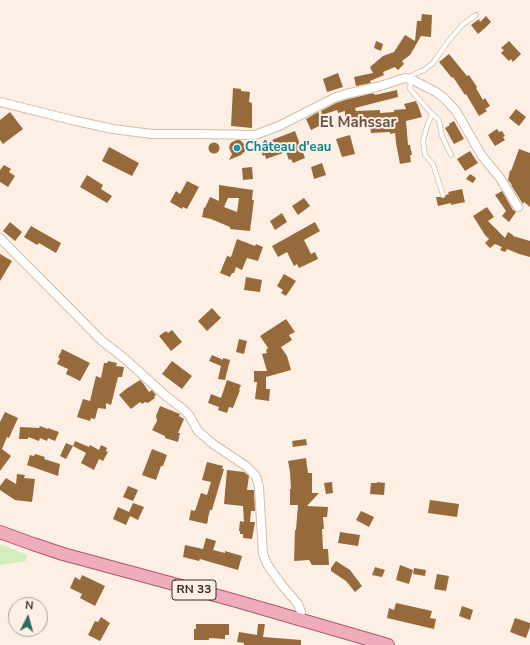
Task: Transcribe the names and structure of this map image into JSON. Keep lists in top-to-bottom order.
{
  "streets": {
    "main road": ["RN 33"]
  },
  "districts": ["El Mahssar"],
  "places": ["Château d'eau"],
  "north": "top"
}
